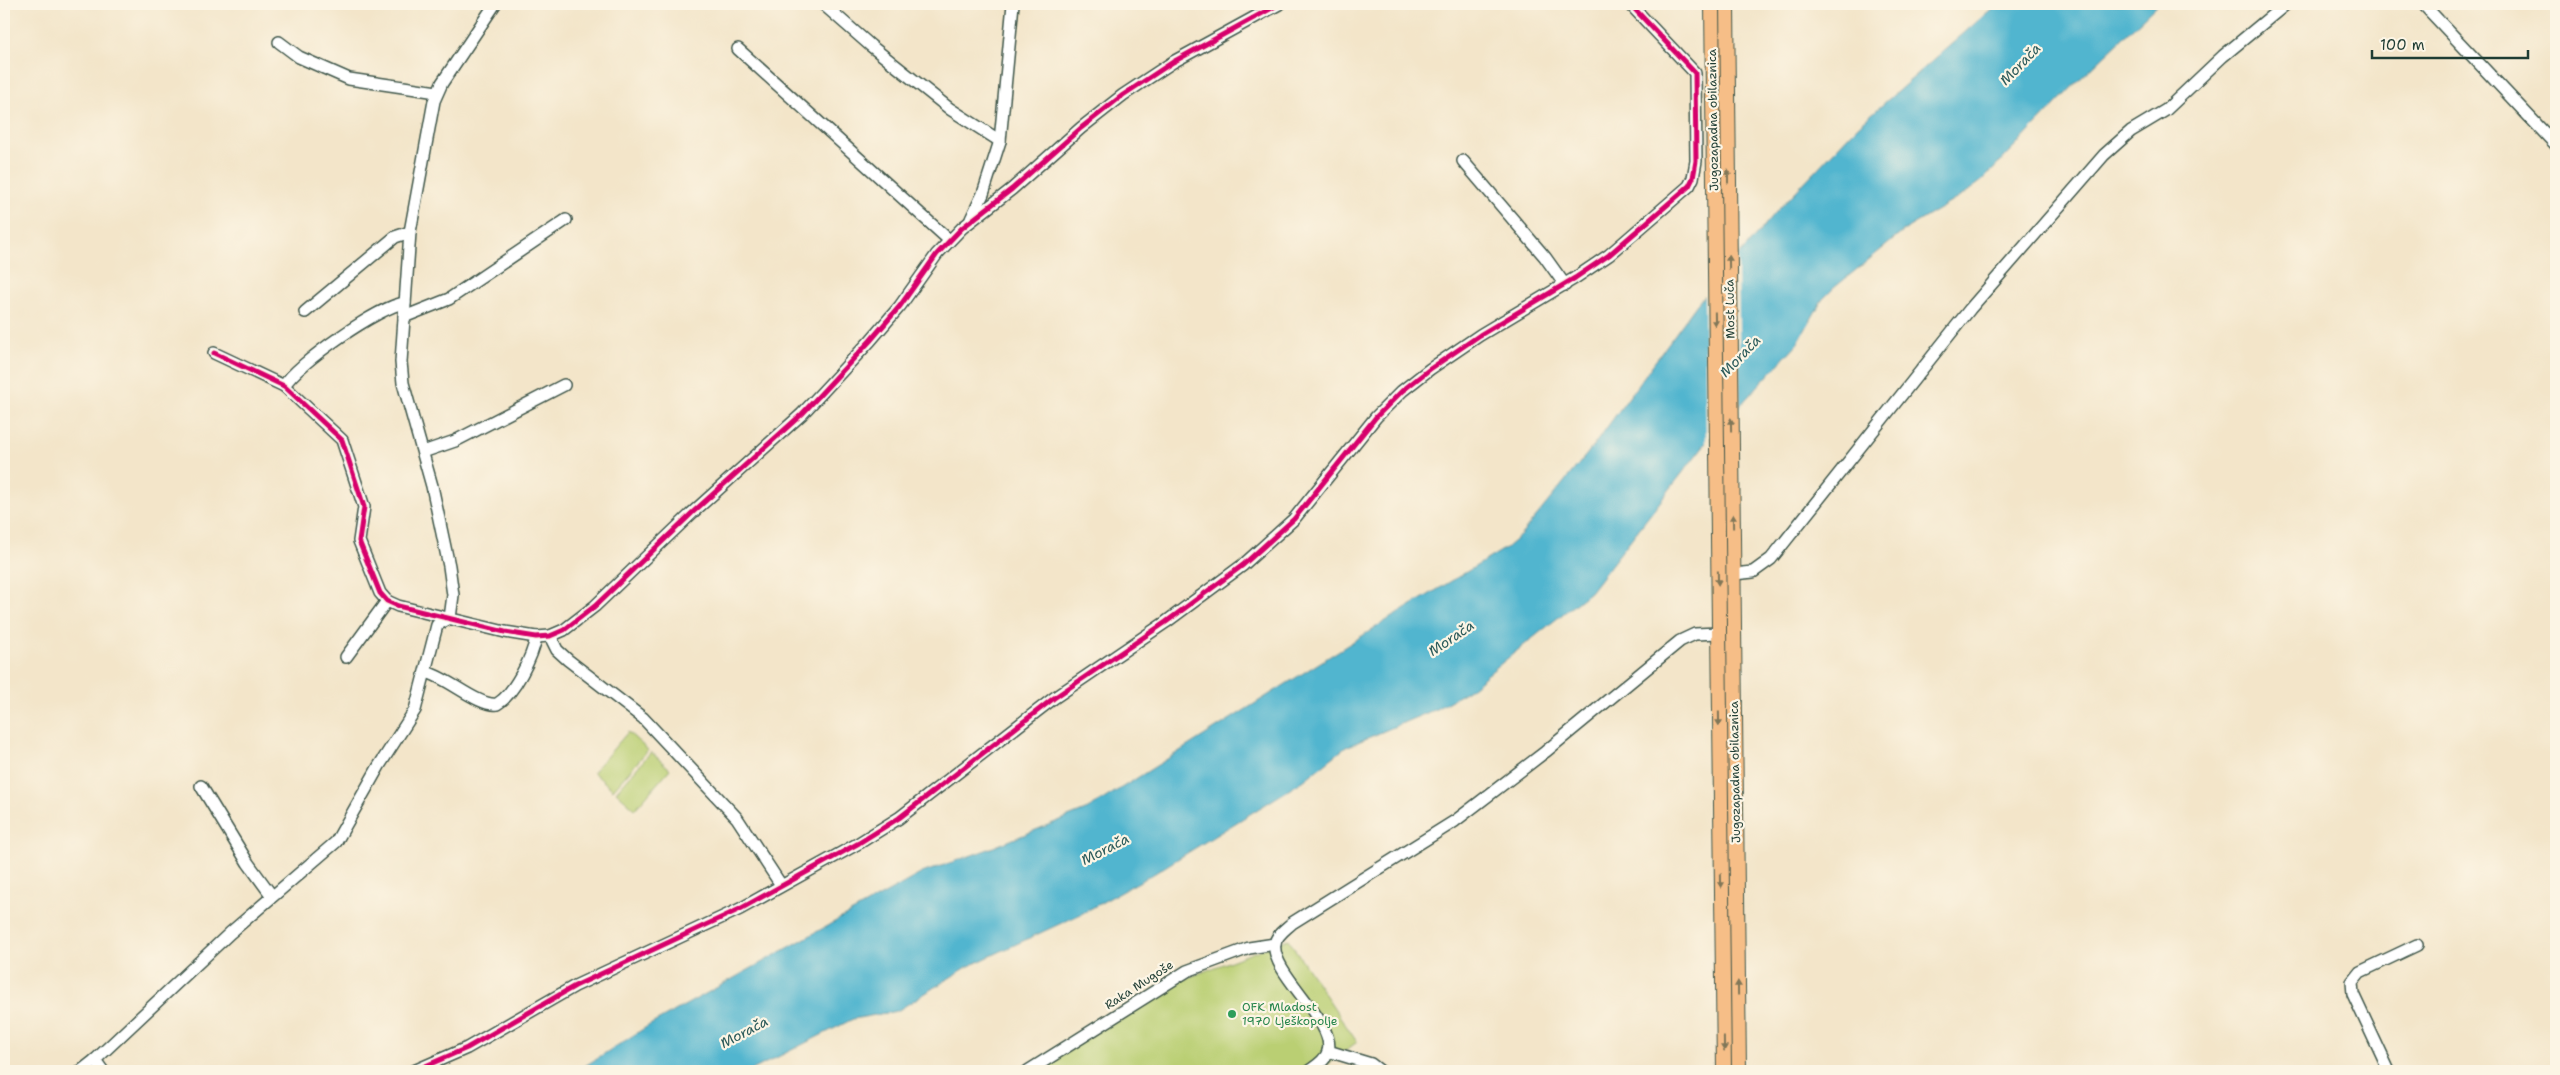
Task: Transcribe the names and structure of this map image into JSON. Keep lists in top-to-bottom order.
{
  "streets": {
    "main road": ["Jugozapadna obilaznica", "Most Luča"],
    "street": ["Raka Mugoše"]
  },
  "crossings": [
    ["Jugozapadna obilaznica", "Most Luča"]
  ],
  "water": ["Morača"],
  "places": ["OFK Mladost 1970 Lješkopolje"],
  "scale_bar": "100 m"
}
